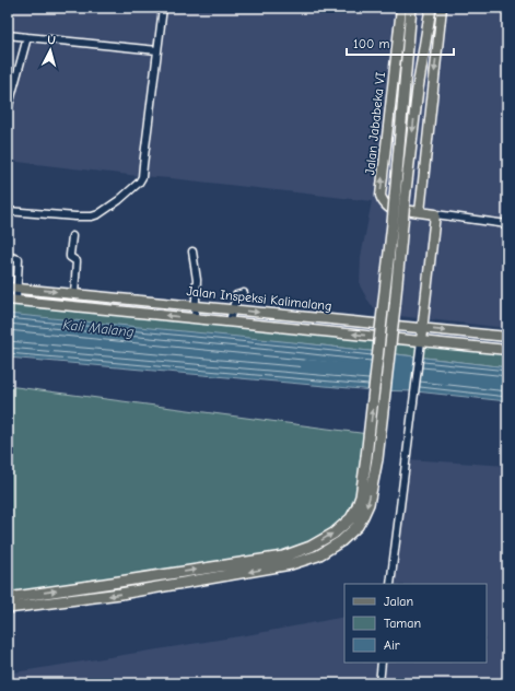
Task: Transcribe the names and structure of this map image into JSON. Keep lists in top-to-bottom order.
{
  "streets": {
    "main road": ["Jalan Jababeka VI", "Jalan Inspeksi Kalimalang"]
  },
  "water": ["Kali Malang"],
  "legend": ["Jalan", "Taman", "Air"],
  "scale_bar": "100 m",
  "north": "top"
}
